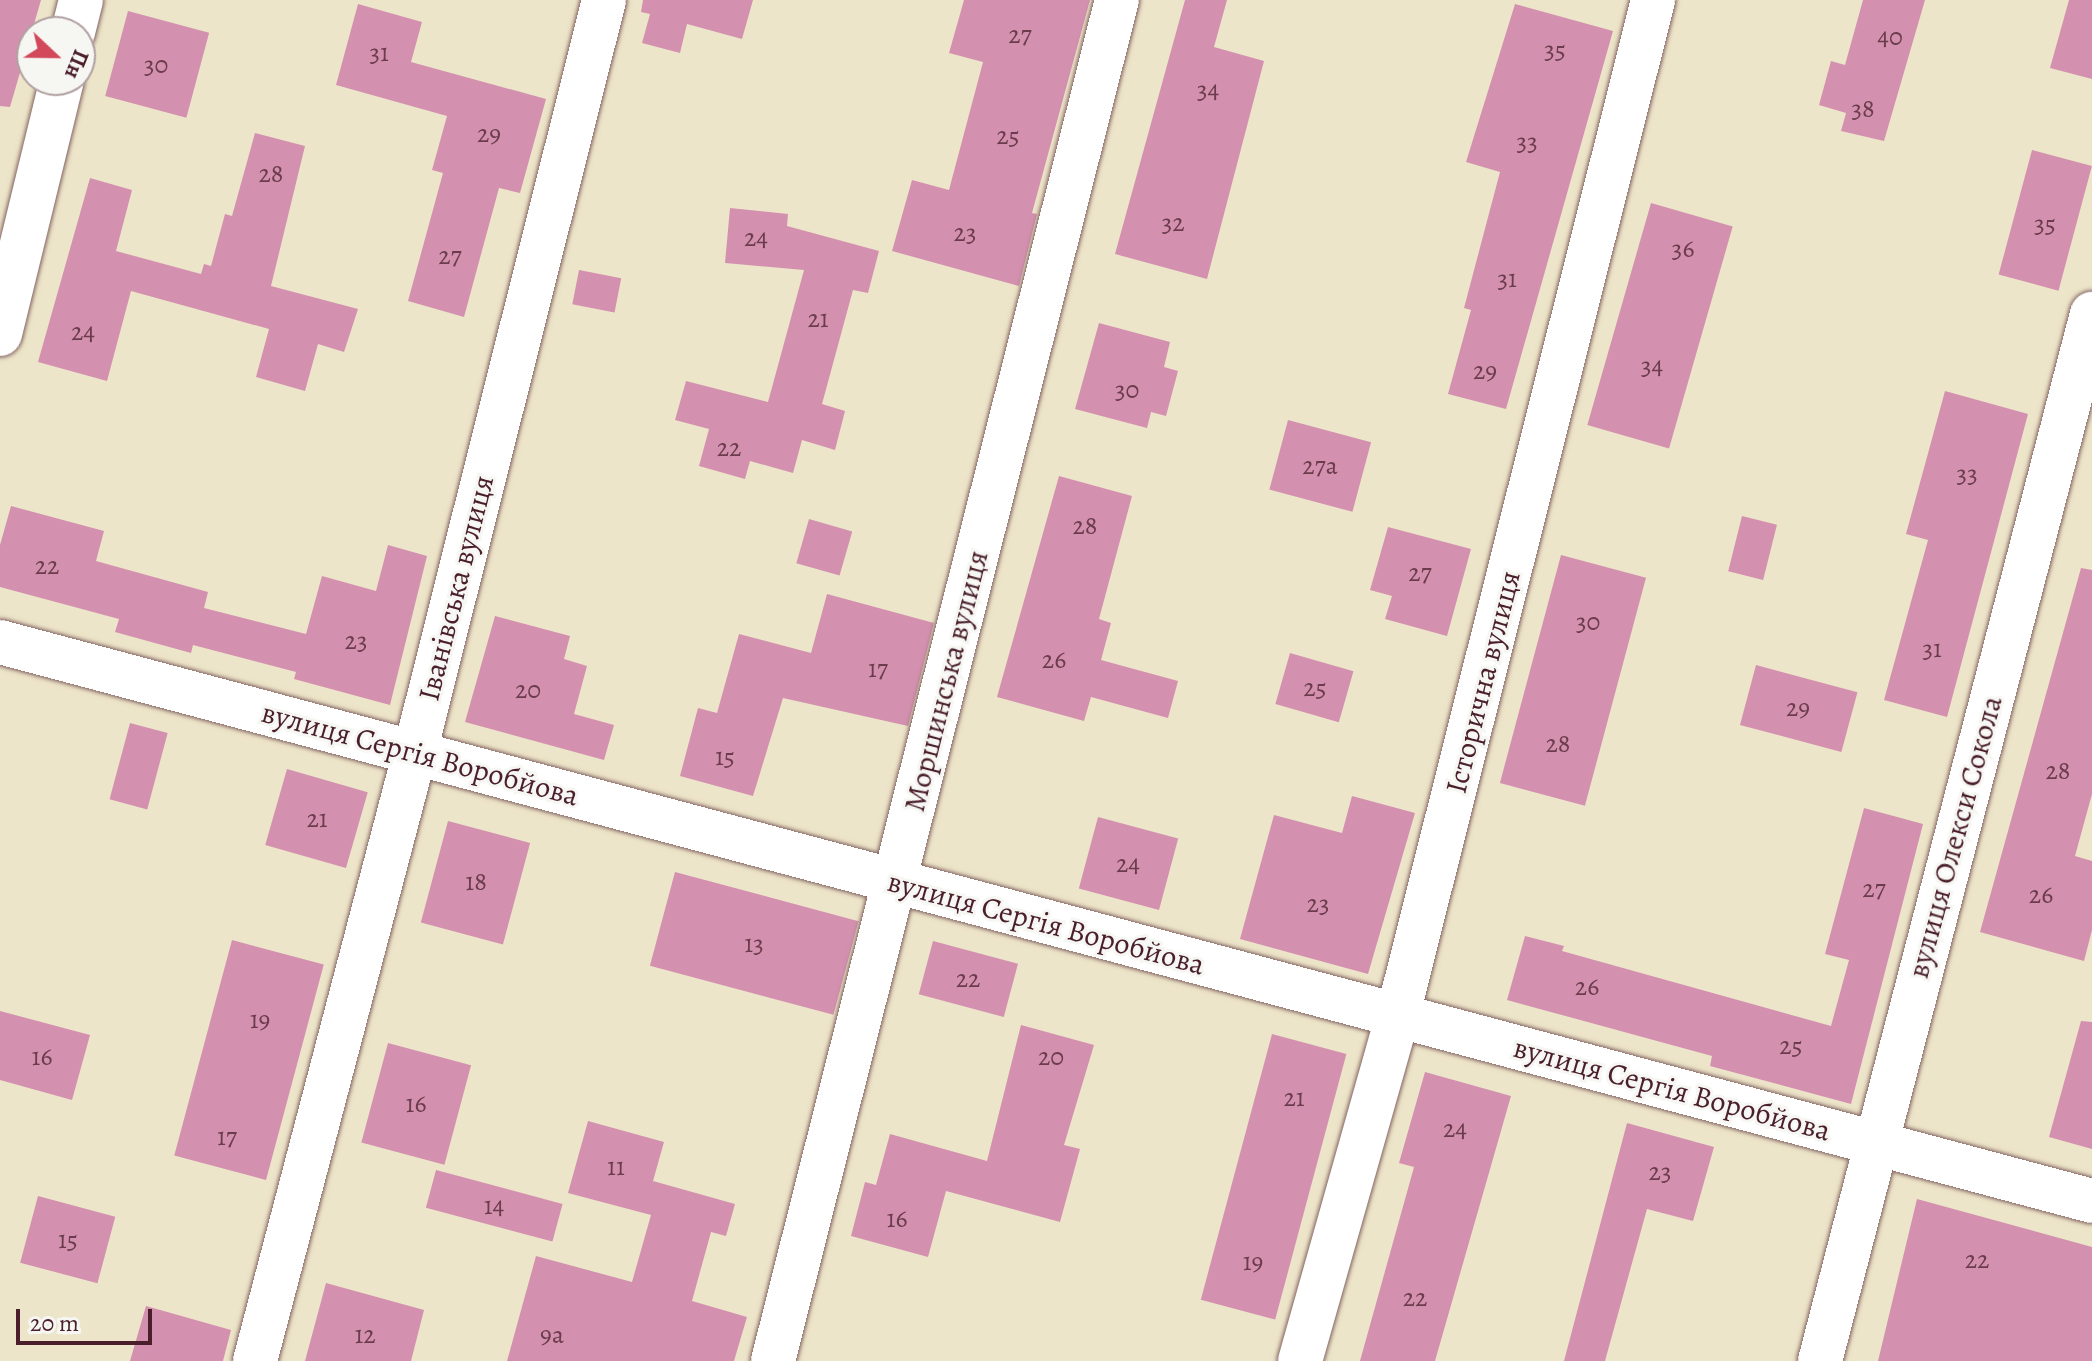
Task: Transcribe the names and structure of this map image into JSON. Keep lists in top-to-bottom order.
{
  "streets": {
    "street": [
      "Іванівська вулиця",
      "Моршинська вулиця",
      "Історична вулиця",
      "вулиця Сергія Воробйова",
      "вулиця Олекси Сокола"
    ]
  },
  "crossings": [
    ["Іванівська вулиця", "вулиця Сергія Воробйова"],
    ["Моршинська вулиця", "вулиця Сергія Воробйова"],
    ["Історична вулиця", "вулиця Сергія Воробйова"],
    ["вулиця Сергія Воробйова", "вулиця Олекси Сокола"]
  ],
  "house_numbers": [
    "27",
    "40",
    "35",
    "31",
    "30",
    "34",
    "38",
    "29",
    "25",
    "33",
    "28",
    "32",
    "35",
    "23",
    "24",
    "36",
    "27",
    "31",
    "21",
    "24",
    "34",
    "29",
    "30",
    "22",
    "27а",
    "33",
    "28",
    "22",
    "27",
    "30",
    "23",
    "31",
    "26",
    "17",
    "25",
    "20",
    "29",
    "28",
    "15",
    "28",
    "21",
    "24",
    "18",
    "27",
    "26",
    "23",
    "13",
    "22",
    "26",
    "19",
    "25",
    "16",
    "20",
    "21",
    "16",
    "24",
    "17",
    "11",
    "23",
    "14",
    "16",
    "15",
    "22",
    "19",
    "22",
    "12",
    "9а"
  ],
  "scale_bar": "20 m",
  "north": "right"
}
